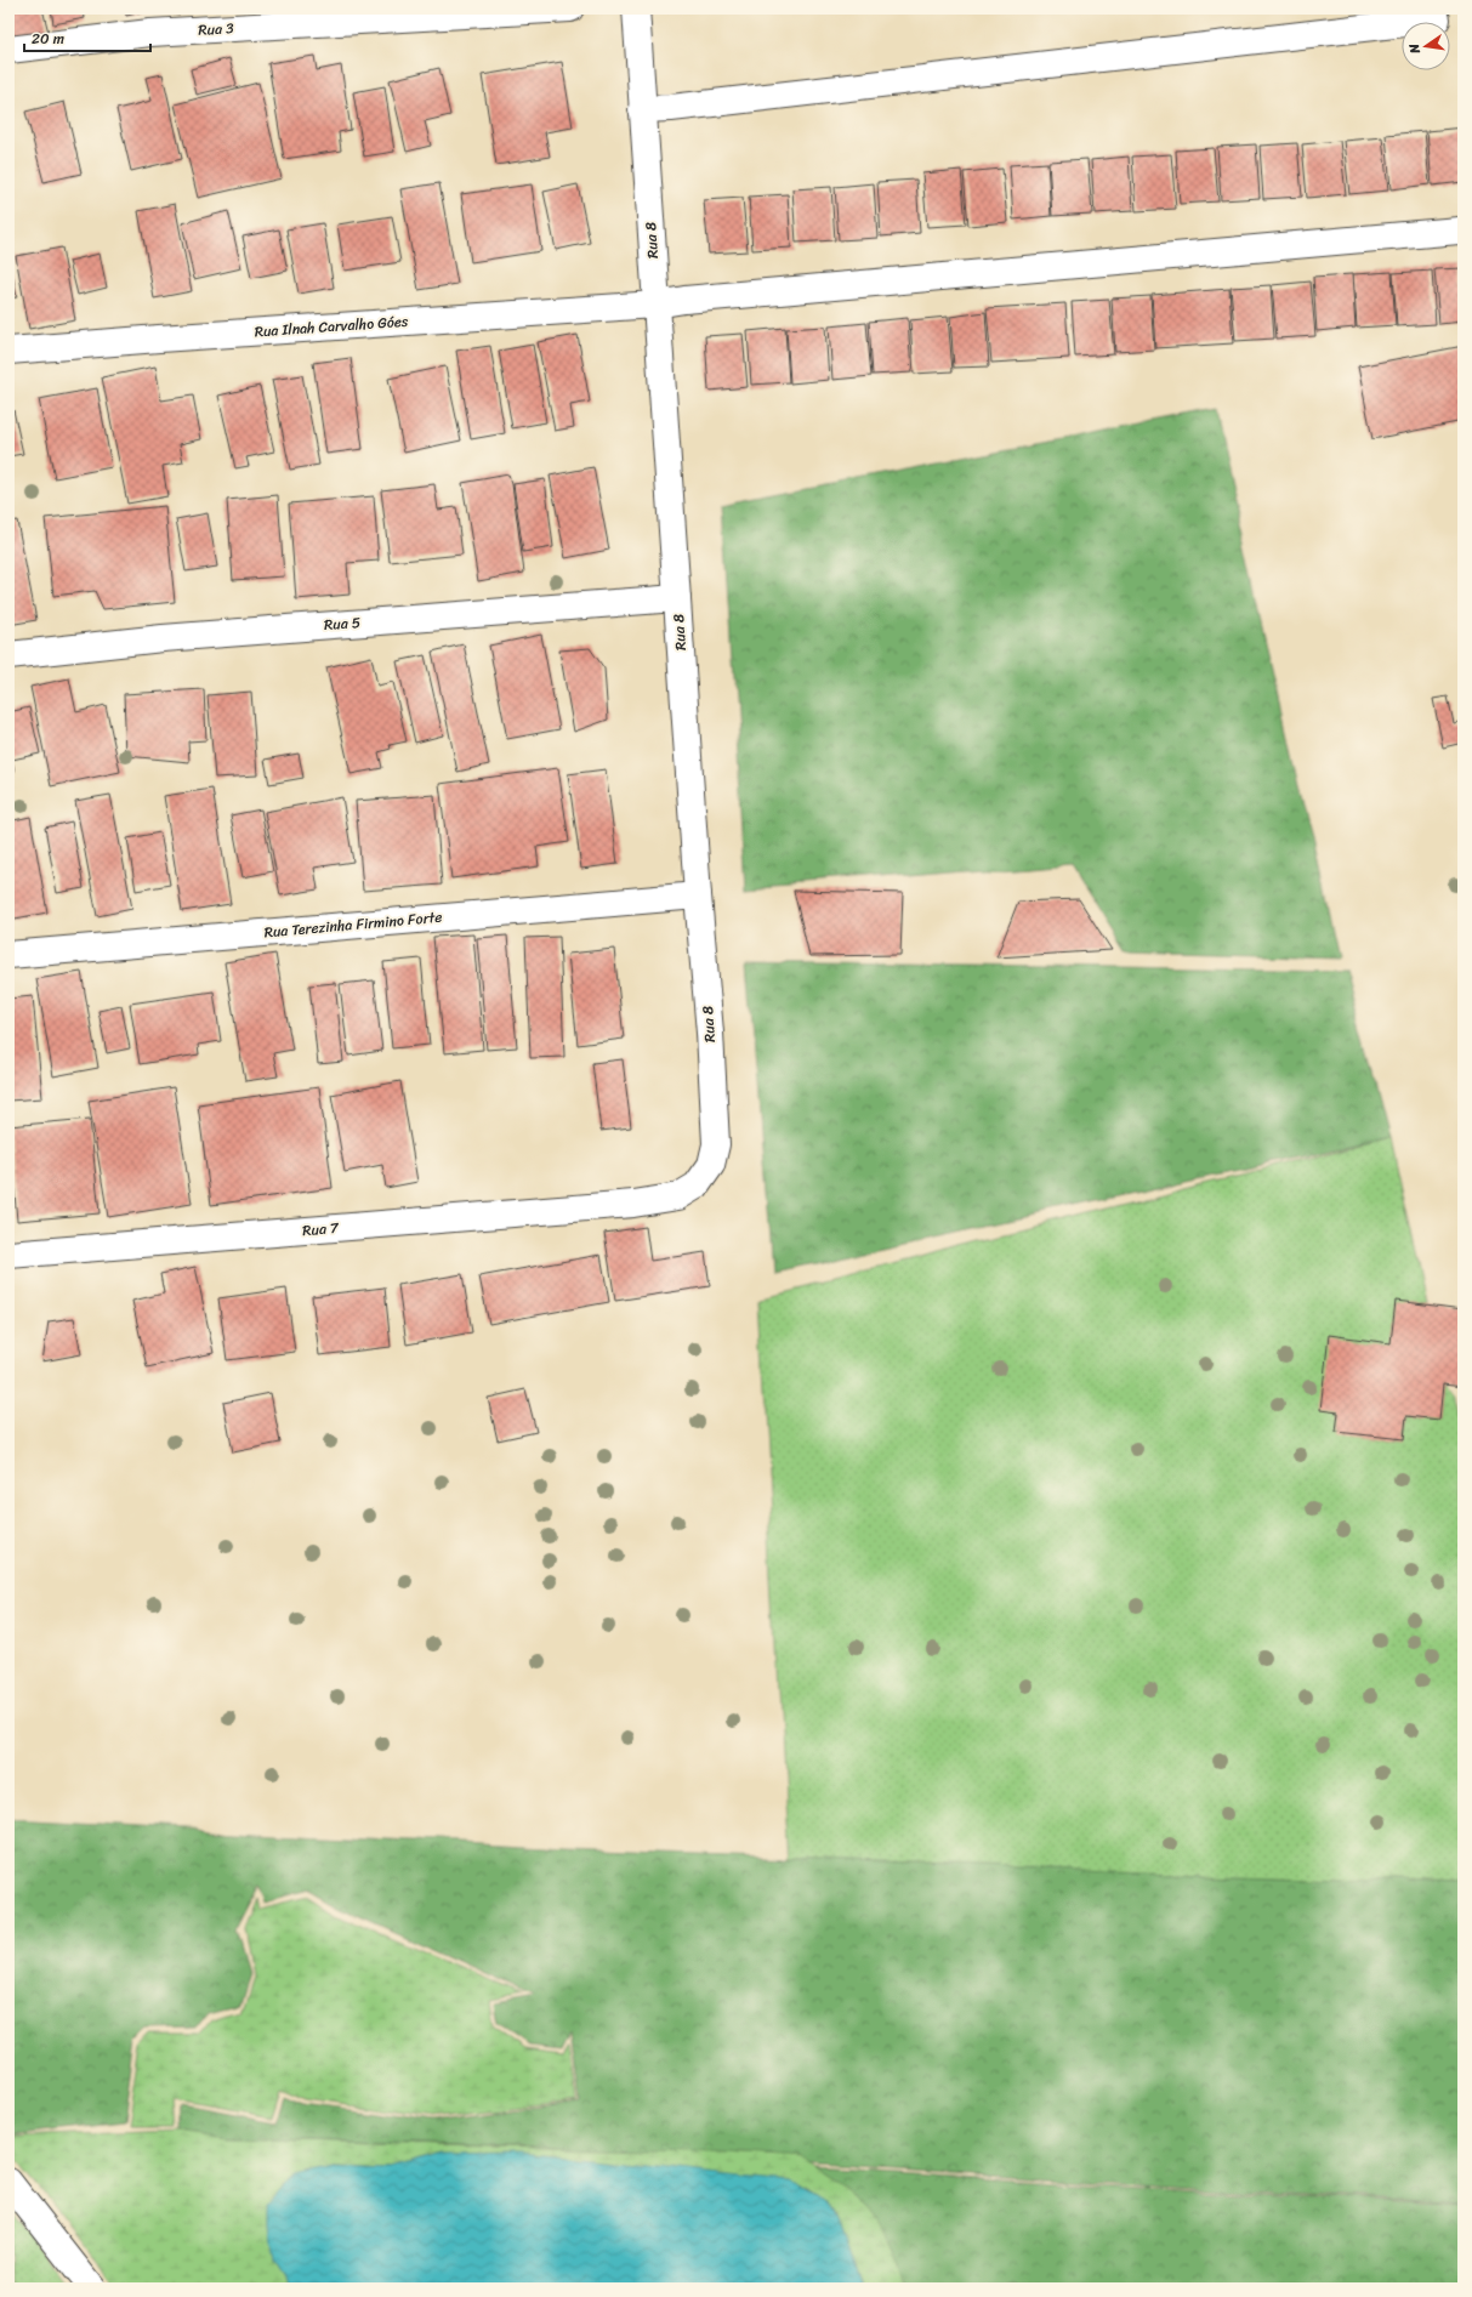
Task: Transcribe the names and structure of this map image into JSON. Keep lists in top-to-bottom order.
{
  "streets": {
    "street": [
      "Rua 3",
      "Rua 8",
      "Rua Ilnah Carvalho Góes",
      "Rua 5",
      "Rua Terezinha Firmino Forte",
      "Rua 7"
    ]
  },
  "crossings": [
    ["Rua 8", "Rua Ilnah Carvalho Góes"],
    ["Rua 8", "Rua 5"],
    ["Rua 8", "Rua Terezinha Firmino Forte"],
    ["Rua 8", "Rua 7"]
  ],
  "scale_bar": "20 m",
  "north": "left"
}
